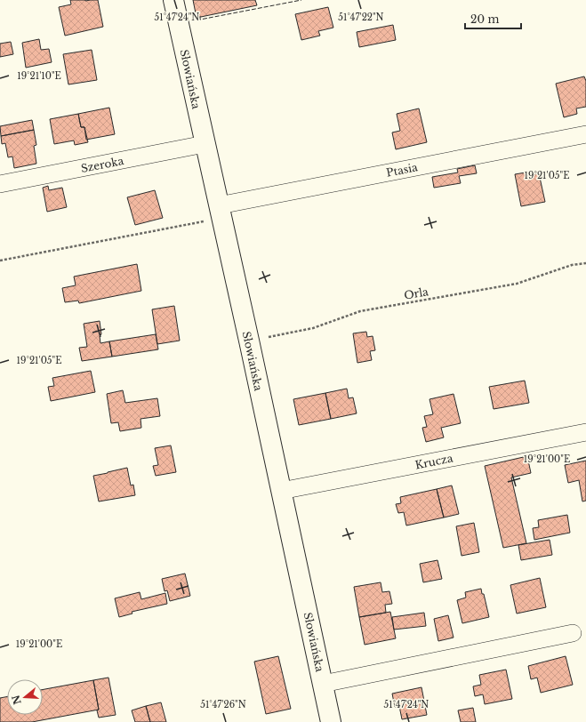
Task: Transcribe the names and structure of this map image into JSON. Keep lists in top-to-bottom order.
{
  "streets": {
    "street": [
      "Słowiańska",
      "Szeroka",
      "Ptasia",
      "Krucza"
    ],
    "path": ["Orla"]
  },
  "crossings": [
    ["Słowiańska", "Szeroka"],
    ["Słowiańska", "Ptasia"],
    ["Słowiańska", "Orla"],
    ["Słowiańska", "Krucza"]
  ],
  "scale_bar": "20 m",
  "north": "left",
  "coordinates": [
    "51°47'24\"N",
    "51°47'22\"N",
    "19°21'10\"E",
    "19°21'05\"E",
    "19°21'00\"E",
    "51°47'26\"N"
  ]
}
